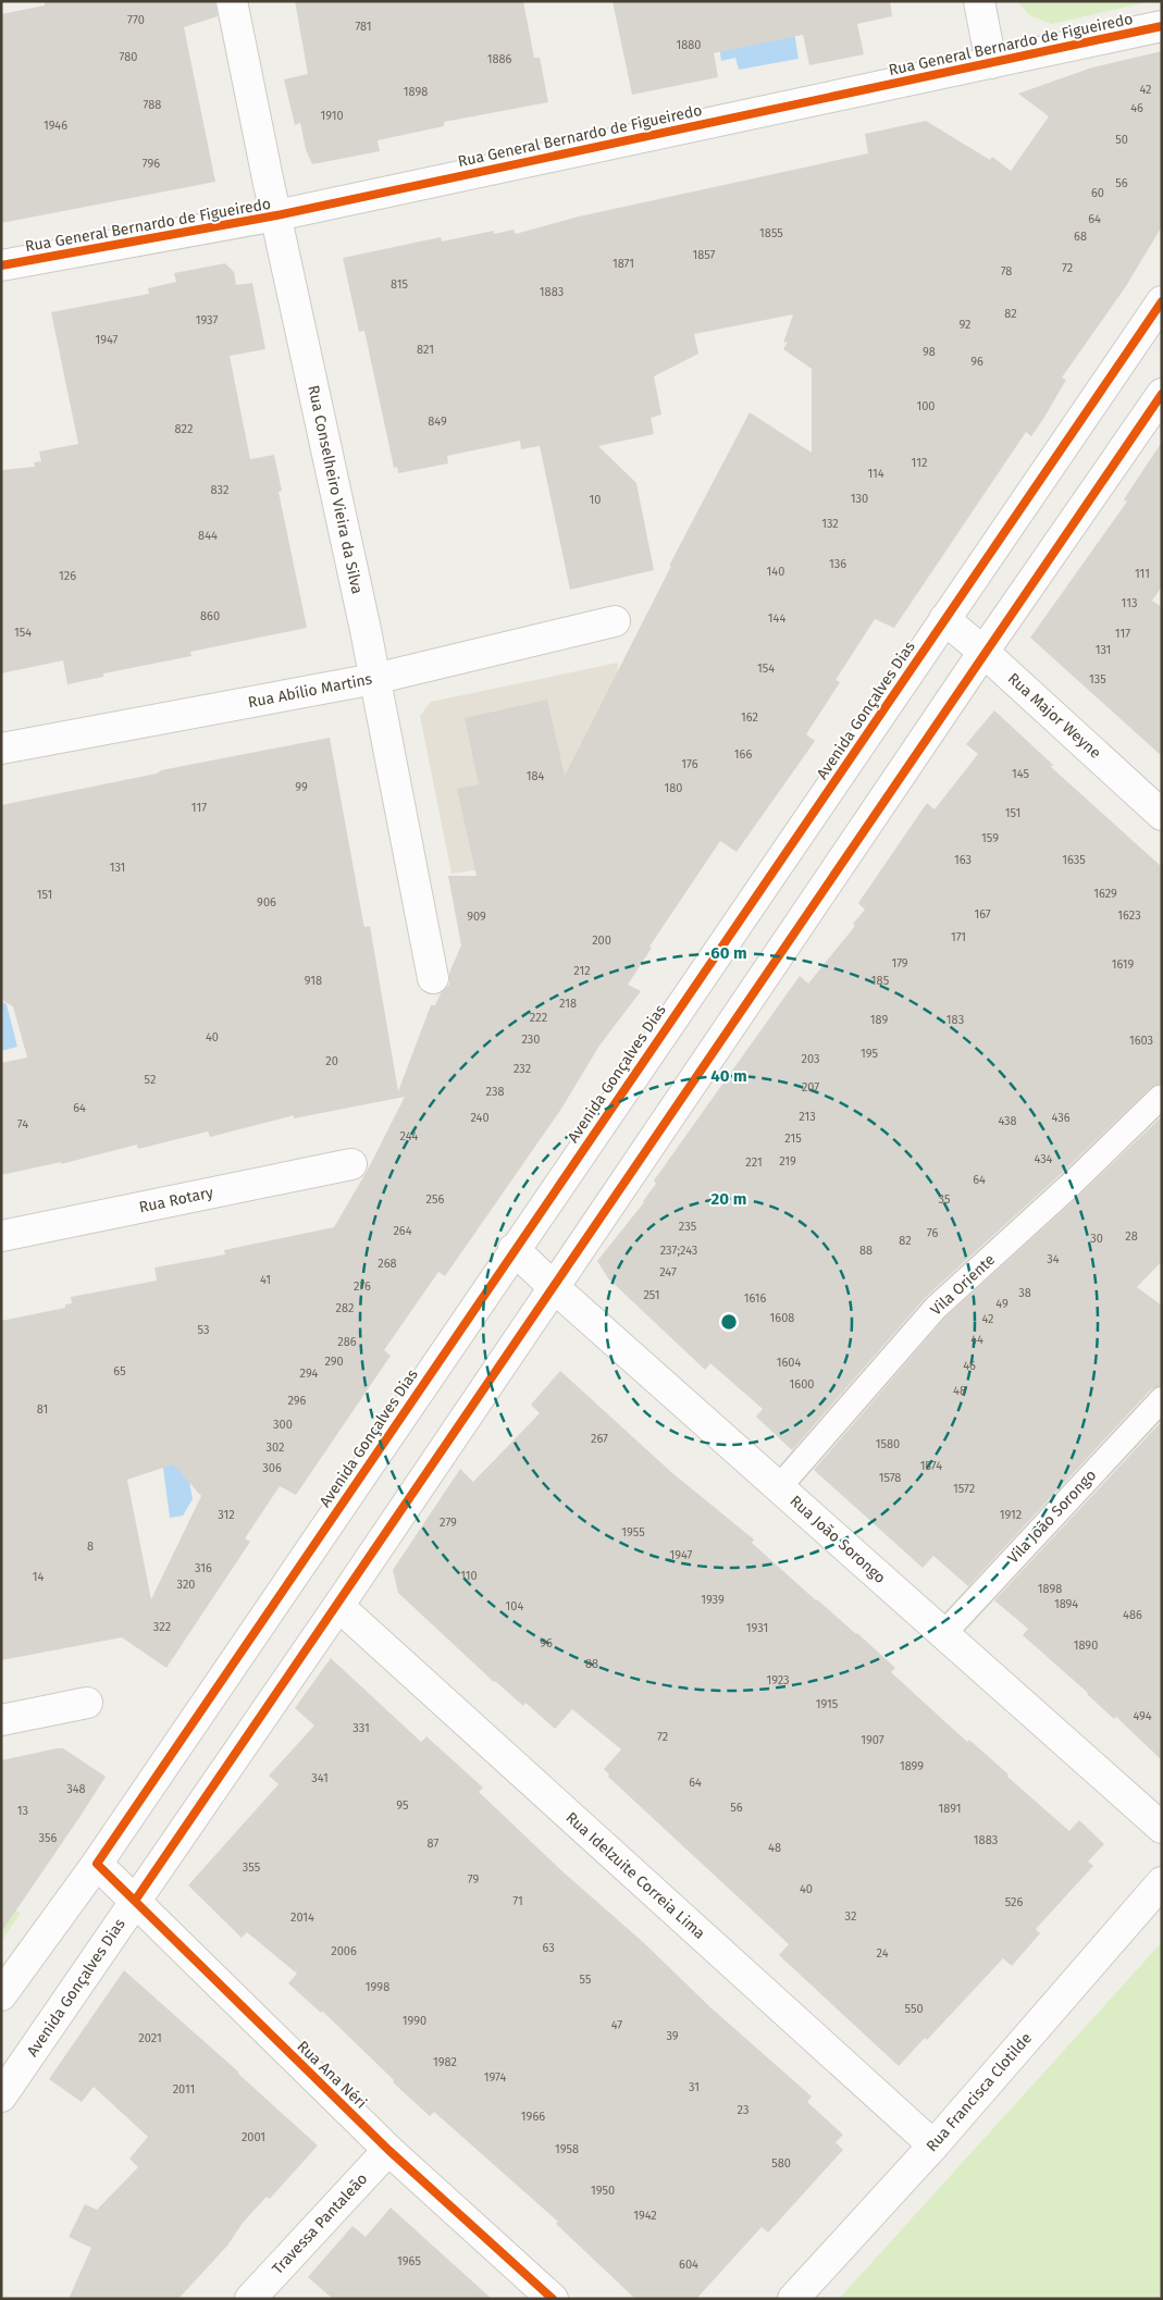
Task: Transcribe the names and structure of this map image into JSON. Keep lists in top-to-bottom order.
{
  "streets": {
    "street": [
      "Rua General Bernardo de Figueiredo",
      "Rua Conselheiro Vieira da Silva",
      "Rua Abílio Martins",
      "Avenida Gonçalves Dias",
      "Rua Major Weyne",
      "Rua Rotary",
      "Rua João Sorongo",
      "Rua Idelzuite Correia Lima",
      "Rua Ana Néri",
      "Rua Francisca Clotilde",
      "Travessa Pantaleão"
    ],
    "lane": ["Vila Oriente", "Vila João Sorongo"]
  },
  "crossings": [
    ["Rua General Bernardo de Figueiredo", "Rua Conselheiro Vieira da Silva"],
    ["Rua Conselheiro Vieira da Silva", "Rua Abílio Martins"],
    ["Avenida Gonçalves Dias", "Rua Major Weyne"],
    ["Avenida Gonçalves Dias", "Rua João Sorongo"],
    ["Avenida Gonçalves Dias", "Rua Idelzuite Correia Lima"],
    ["Avenida Gonçalves Dias", "Rua Ana Néri"],
    ["Vila Oriente", "Rua João Sorongo"],
    ["Vila João Sorongo", "Rua João Sorongo"],
    ["Rua Idelzuite Correia Lima", "Rua Francisca Clotilde"],
    ["Rua Ana Néri", "Travessa Pantaleão"]
  ],
  "house_numbers": [
    "770",
    "781",
    "1880",
    "780",
    "1886",
    "42",
    "1898",
    "788",
    "46",
    "1910",
    "1946",
    "50",
    "796",
    "56",
    "60",
    "64",
    "1855",
    "68",
    "1857",
    "1871",
    "72",
    "78",
    "815",
    "1883",
    "82",
    "1937",
    "92",
    "1947",
    "821",
    "98",
    "96",
    "100",
    "849",
    "822",
    "112",
    "114",
    "832",
    "130",
    "10",
    "132",
    "844",
    "136",
    "140",
    "111",
    "126",
    "113",
    "860",
    "144",
    "154",
    "117",
    "131",
    "154",
    "135",
    "162",
    "166",
    "176",
    "145",
    "184",
    "99",
    "180",
    "117",
    "151",
    "159",
    "163",
    "1635",
    "131",
    "1629",
    "151",
    "906",
    "167",
    "1623",
    "909",
    "171",
    "200",
    "179",
    "1619",
    "212",
    "918",
    "185",
    "218",
    "222",
    "189",
    "183",
    "40",
    "230",
    "1603",
    "195",
    "203",
    "20",
    "232",
    "52",
    "207",
    "238",
    "64",
    "213",
    "240",
    "436",
    "438",
    "74",
    "244",
    "215",
    "434",
    "219",
    "221",
    "64",
    "256",
    "35",
    "235",
    "264",
    "76",
    "28",
    "30",
    "82",
    "237;243",
    "88",
    "34",
    "268",
    "247",
    "41",
    "276",
    "38",
    "251",
    "1616",
    "49",
    "282",
    "1608",
    "42",
    "53",
    "44",
    "286",
    "290",
    "1604",
    "46",
    "65",
    "294",
    "1600",
    "48",
    "296",
    "81",
    "300",
    "267",
    "1580",
    "302",
    "1574",
    "306",
    "1578",
    "1572",
    "312",
    "1912",
    "279",
    "1955",
    "8",
    "1947",
    "316",
    "110",
    "14",
    "320",
    "1898",
    "1939",
    "1894",
    "104",
    "486",
    "322",
    "1931",
    "96",
    "1890",
    "88",
    "1923",
    "1915",
    "494",
    "331",
    "72",
    "1907",
    "1899",
    "341",
    "64",
    "348",
    "95",
    "56",
    "1891",
    "13",
    "356",
    "1883",
    "87",
    "48",
    "355",
    "79",
    "40",
    "71",
    "526",
    "32",
    "2014",
    "63",
    "2006",
    "24",
    "55",
    "1998",
    "550",
    "1990",
    "47",
    "39",
    "2021",
    "1982",
    "1974",
    "31",
    "2011",
    "23",
    "1966",
    "2001",
    "1958",
    "580",
    "1950",
    "1942",
    "1965",
    "604"
  ],
  "rings": ["60 m", "40 m", "20 m"]
}
